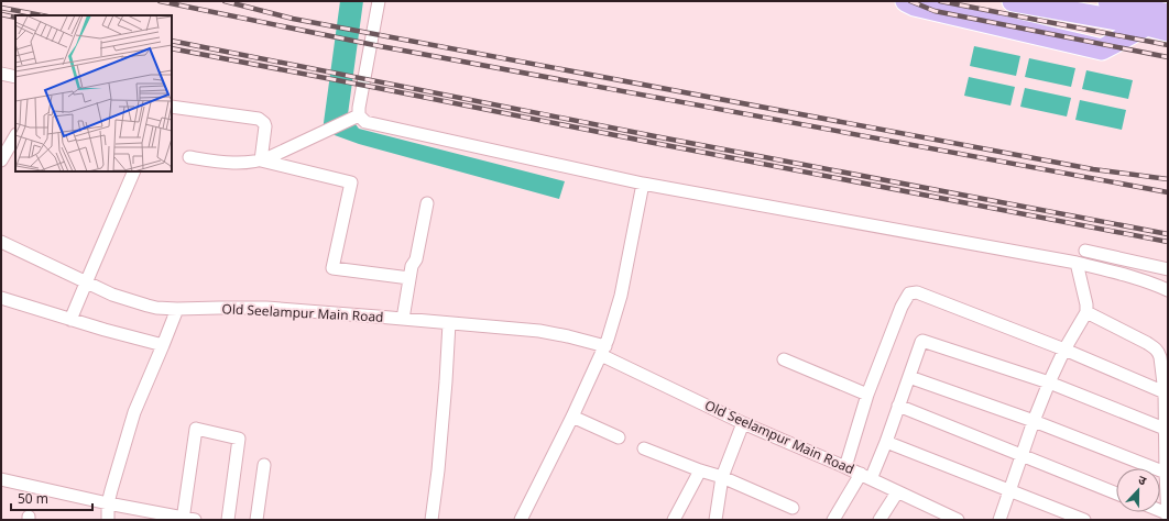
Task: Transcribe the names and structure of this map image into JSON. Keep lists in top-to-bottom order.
{
  "streets": {
    "street": ["Old Seelampur Main Road"]
  },
  "scale_bar": "50 m",
  "north": "top"
}
